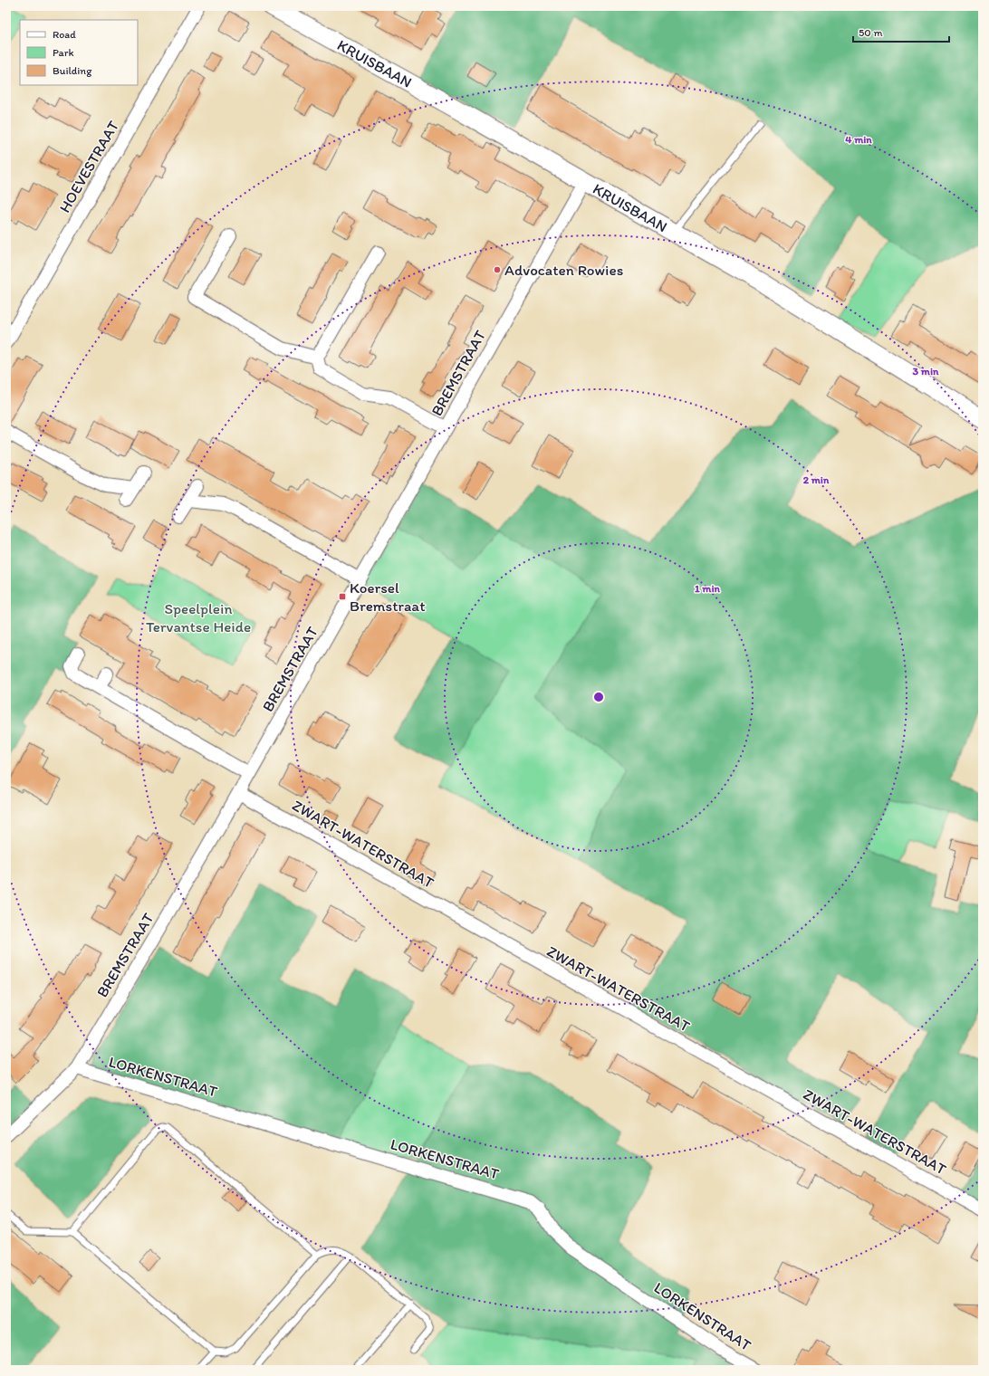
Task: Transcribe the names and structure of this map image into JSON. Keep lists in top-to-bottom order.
{
  "streets": {
    "street": [
      "KRUISBAAN",
      "HOEVESTRAAT",
      "BREMSTRAAT",
      "ZWART-WATERSTRAAT",
      "LORKENSTRAAT"
    ]
  },
  "crossings": [
    ["KRUISBAAN", "BREMSTRAAT"],
    ["BREMSTRAAT", "ZWART-WATERSTRAAT"],
    ["BREMSTRAAT", "LORKENSTRAAT"]
  ],
  "parks": ["Speelplein Tervantse Heide"],
  "places": {
    "other": ["Advocaten Rowies"],
    "transit": ["Koersel Bremstraat"]
  },
  "legend": ["Road", "Park", "Building"],
  "scale_bar": "50 m",
  "rings": [
    "4 min",
    "3 min",
    "2 min",
    "1 min"
  ]
}
